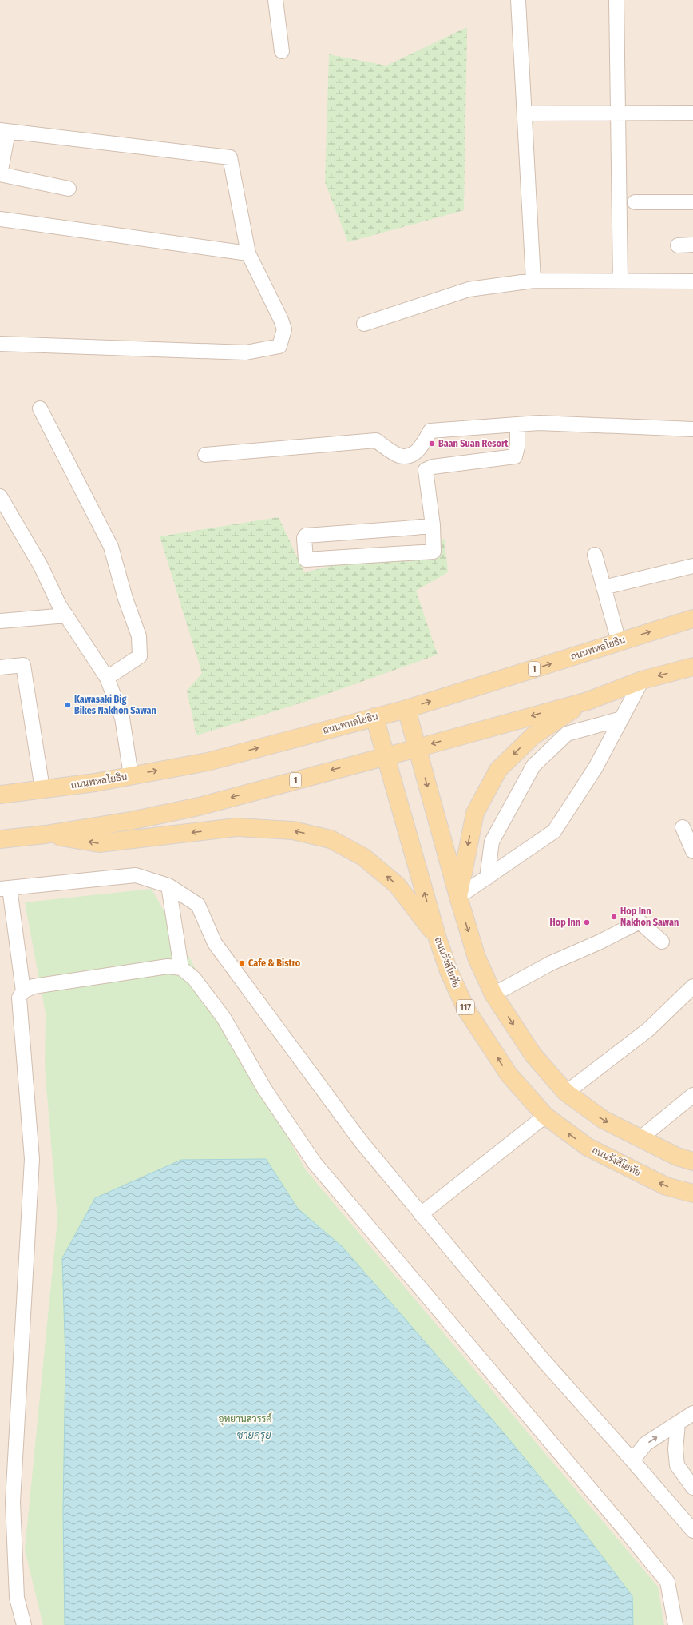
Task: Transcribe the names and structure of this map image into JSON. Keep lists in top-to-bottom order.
{
  "streets": {
    "main road": [
      "ถนนพหลโยธิน",
      "1",
      "ถนนรังสิโยทัย",
      "117"
    ]
  },
  "crossings": [
    ["ถนนพหลโยธิน", "ถนนรังสิโยทัย"],
    ["1", "ถนนรังสิโยทัย"]
  ],
  "water": ["ชายครุย"],
  "parks": ["อุทยานสวรรค์"],
  "places": [
    "Baan Suan Resort",
    "Kawasaki Big Bikes Nakhon Sawan",
    "Hop Inn Nakhon Sawan",
    "Hop Inn",
    "Cafe & Bistro"
  ]
}
